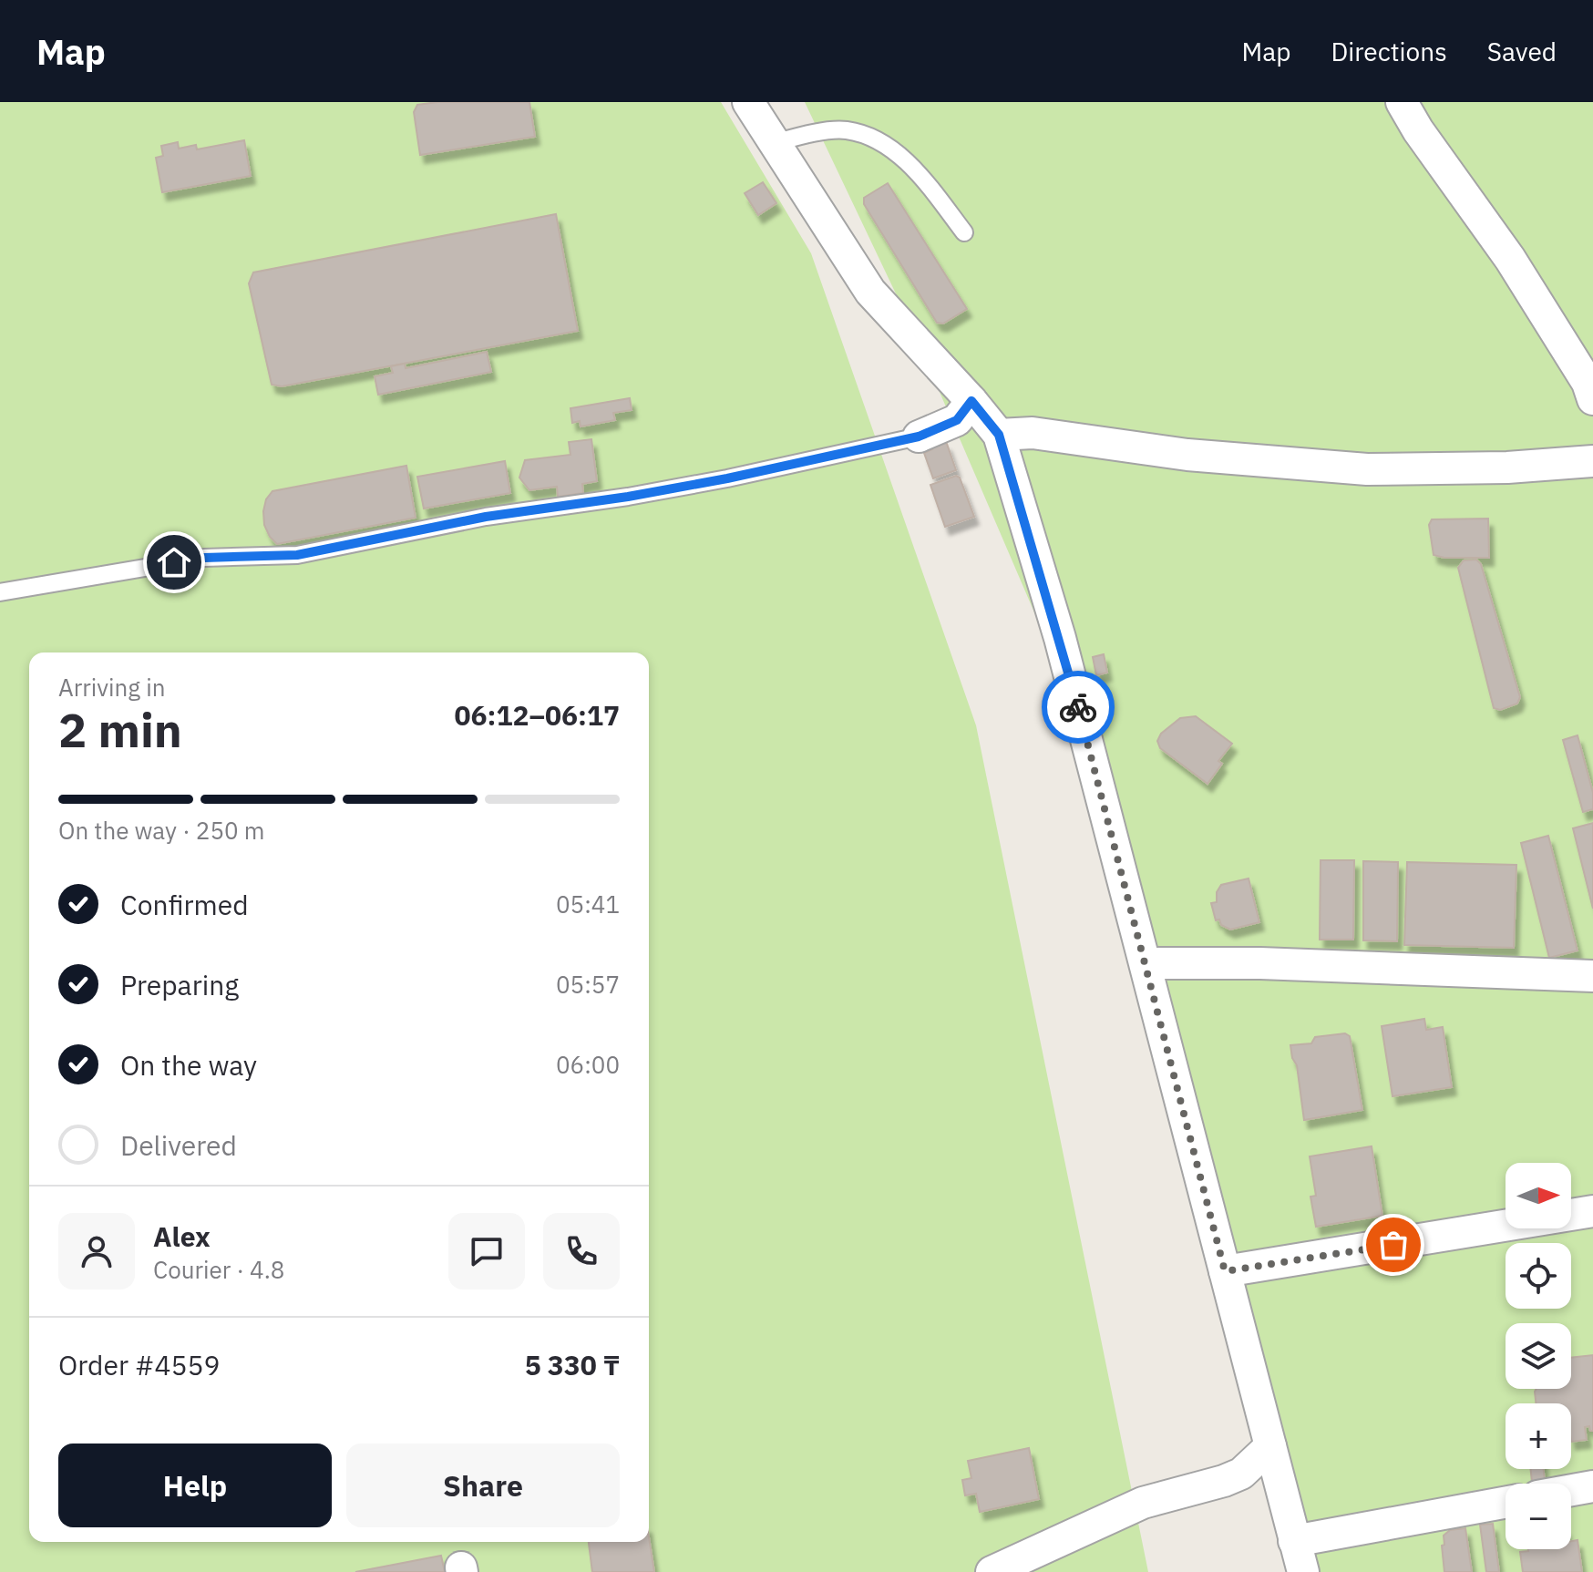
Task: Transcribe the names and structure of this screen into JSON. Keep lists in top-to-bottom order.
{
  "north": "right",
  "page": {
    "header": "Map",
    "nav": ["Map", "Directions", "Saved"],
    "heading": ["2 min", "Arriving in", "06:12–06:17"],
    "panel": [
      "Alex",
      "Courier · 4.8",
      "Order #4559",
      "5 330 ₸"
    ],
    "bar": "On the way · 250 m",
    "list": [
      ["Confirmed", "05:41"],
      ["Preparing", "05:57"],
      ["On the way", "06:00"],
      "Delivered"
    ],
    "map_buttons": ["+", "−"],
    "buttons": ["Help", "Share"]
  }
}
